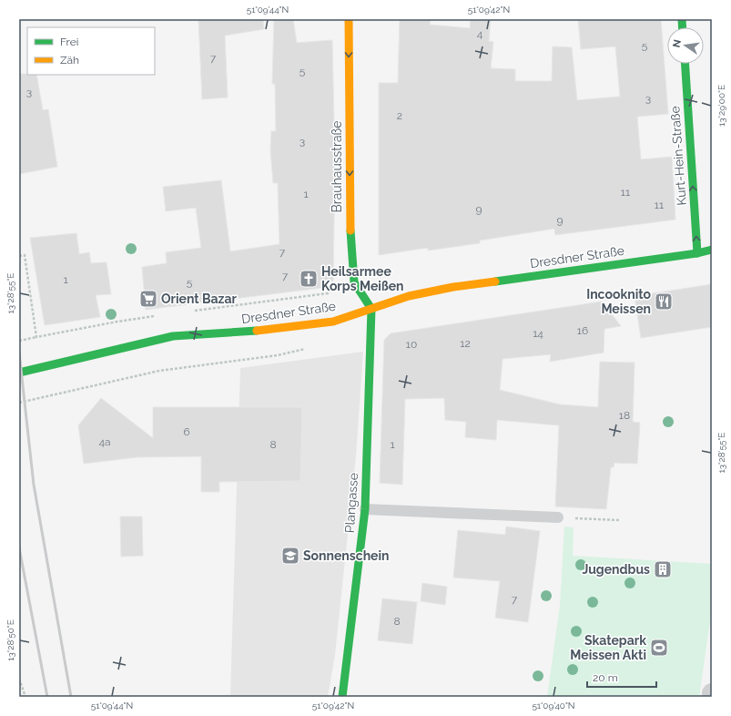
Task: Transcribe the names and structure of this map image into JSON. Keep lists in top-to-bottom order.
{
  "streets": {
    "street": [
      "Kurt-Hein-Straße",
      "Brauhausstraße",
      "Dresdner Straße",
      "Plangasse"
    ]
  },
  "crossings": [
    ["Kurt-Hein-Straße", "Dresdner Straße"],
    ["Brauhausstraße", "Dresdner Straße"],
    ["Brauhausstraße", "Plangasse"],
    ["Dresdner Straße", "Plangasse"]
  ],
  "one_way": ["Kurt-Hein-Straße", "Brauhausstraße"],
  "places": {
    "church": ["Heilsarmee Korps Meißen"],
    "supermarket": ["Orient Bazar"],
    "restaurant": ["Incooknito Meissen"],
    "school or university": ["Sonnenschein"],
    "building": ["Jugendbus"],
    "sports": ["Skatepark Meissen Akti"]
  },
  "house_numbers": [
    "4",
    "5",
    "7",
    "5",
    "3",
    "3",
    "2",
    "3",
    "11",
    "1",
    "11",
    "9",
    "9",
    "7",
    "7",
    "1",
    "5",
    "16",
    "14",
    "12",
    "10",
    "18",
    "6",
    "4a",
    "8",
    "1",
    "7",
    "8"
  ],
  "legend": ["Frei", "Zäh"],
  "scale_bar": "20 m",
  "north": "left",
  "coordinates": [
    "51°09'44\"N",
    "51°09'42\"N",
    "13°29'00\"E",
    "13°28'55\"E",
    "13°28'50\"E",
    "51°09'40\"N"
  ]
}
